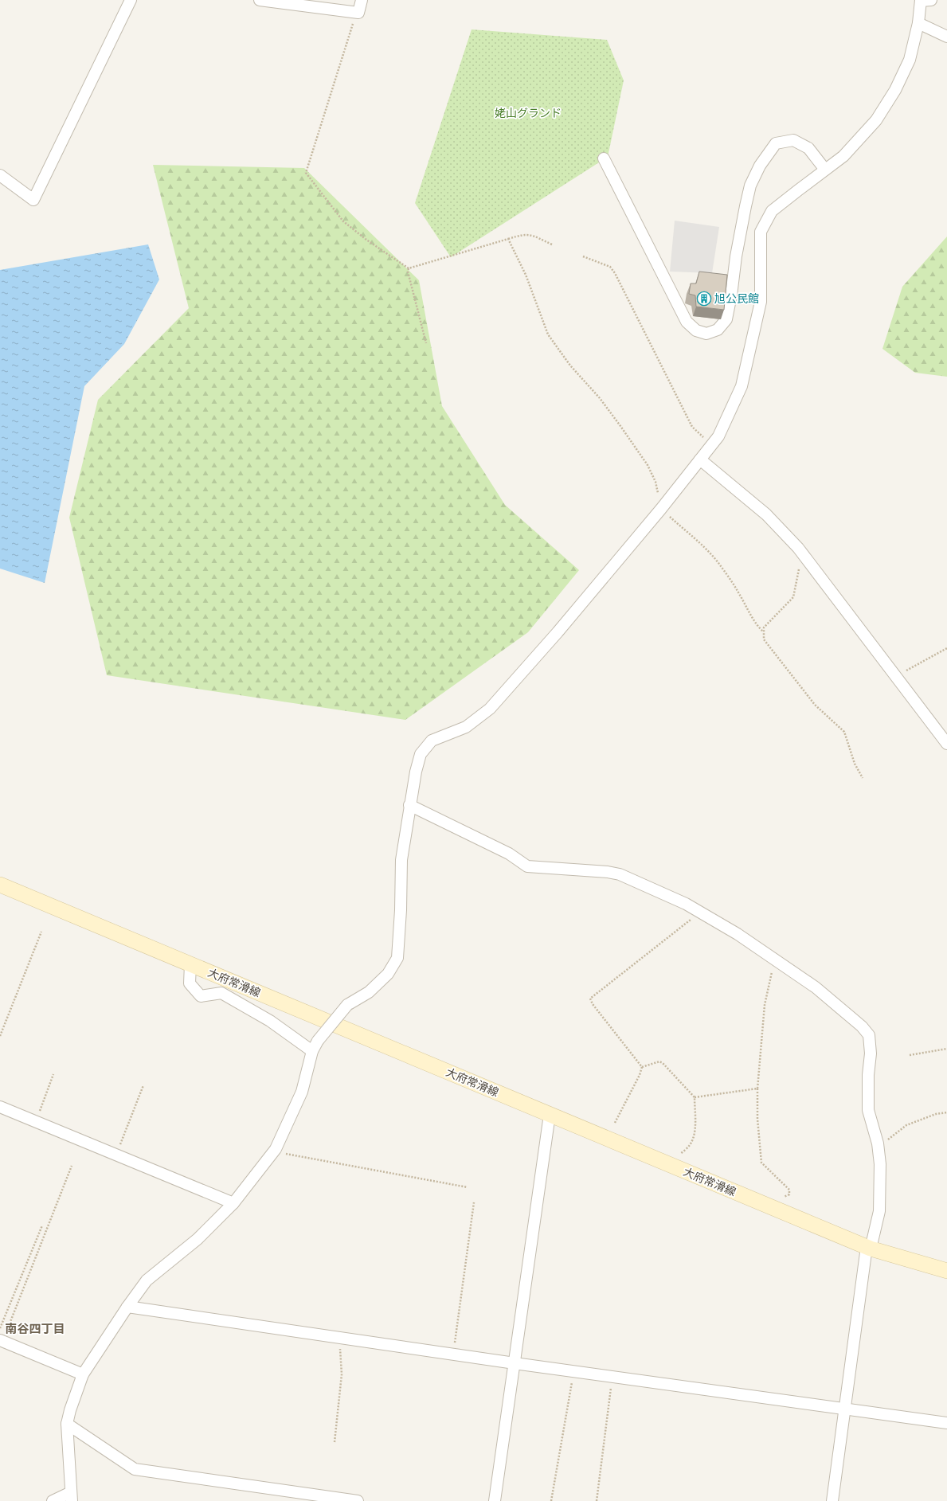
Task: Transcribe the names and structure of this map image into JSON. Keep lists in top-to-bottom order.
{
  "streets": {
    "main road": ["大府常滑線"]
  },
  "districts": ["南谷四丁目"],
  "parks": ["姥山グランド"],
  "places": {
    "building": ["旭公民館"]
  }
}
